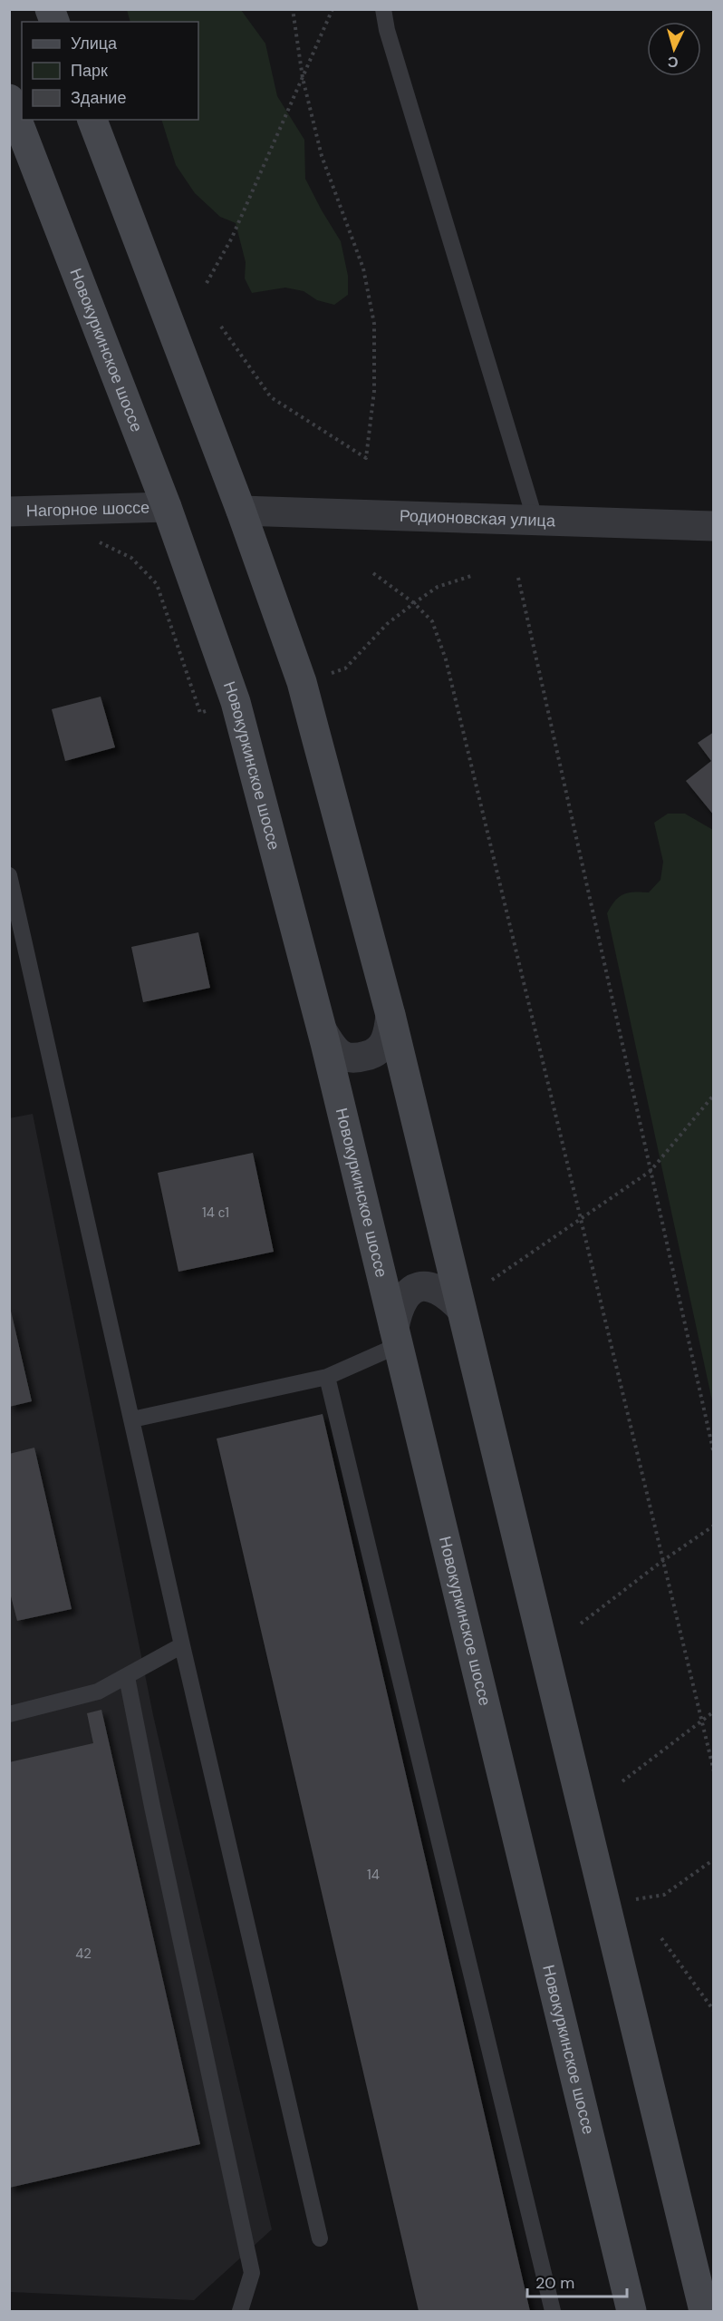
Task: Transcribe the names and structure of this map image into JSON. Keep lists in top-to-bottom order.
{
  "streets": {
    "main road": ["Новокуркинское шоссе"],
    "street": ["Нагорное шоссе", "Родионовская улица"]
  },
  "crossings": [
    ["Новокуркинское шоссе", "Нагорное шоссе"]
  ],
  "house_numbers": ["14 с1", "14", "42"],
  "legend": ["Улица", "Парк", "Здание"],
  "scale_bar": "20 m",
  "north": "bottom"
}
